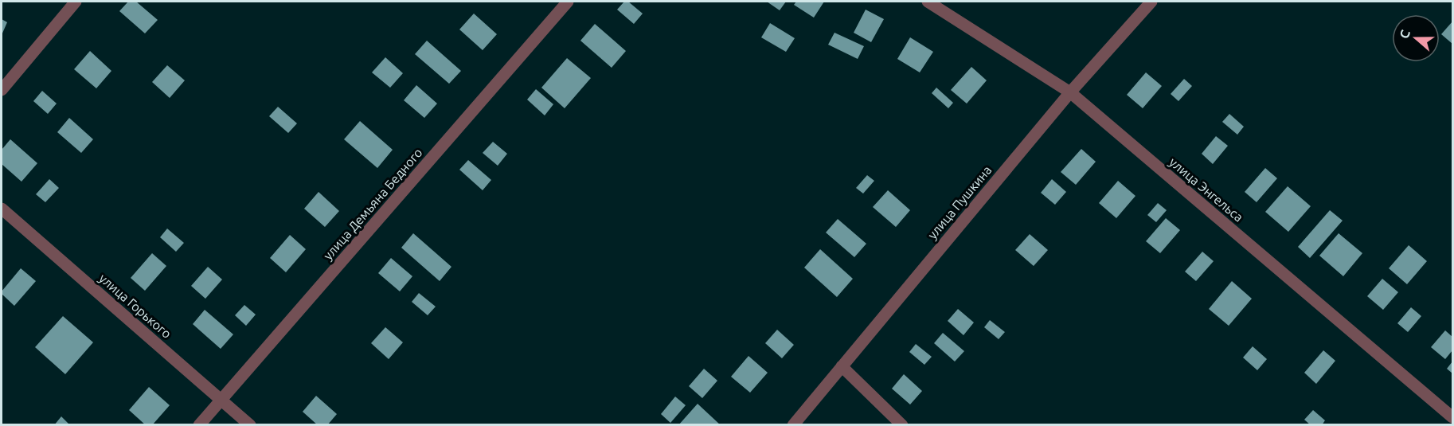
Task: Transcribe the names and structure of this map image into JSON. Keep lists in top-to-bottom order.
{
  "streets": {
    "street": [
      "улица Энгельса",
      "улица Пушкина",
      "улица Демьяна Бедного",
      "улица Горького"
    ]
  },
  "crossings": [
    ["улица Энгельса", "улица Пушкина"],
    ["улица Демьяна Бедного", "улица Горького"]
  ],
  "north": "left"
}
